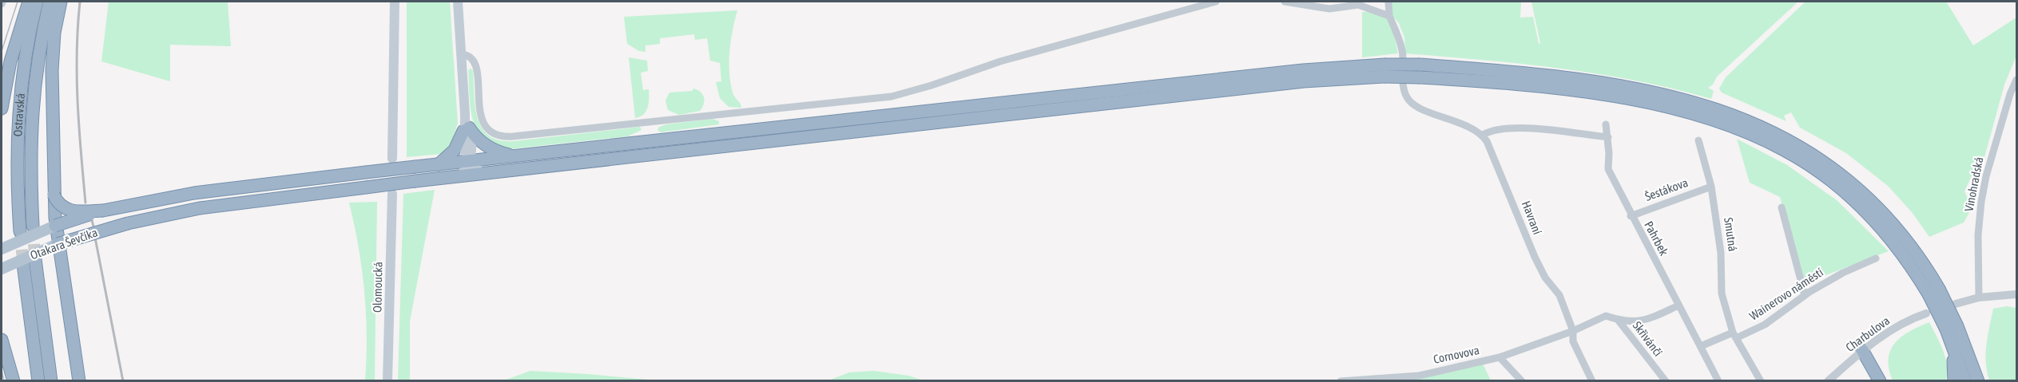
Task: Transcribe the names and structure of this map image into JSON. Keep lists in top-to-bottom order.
{
  "streets": {
    "highway": ["Ostravská", "Otakara Ševčíka"],
    "main road": ["Olomoucká"],
    "street": [
      "Vinohradská",
      "Šestákova",
      "Havraní",
      "Smutná",
      "Pahrbek",
      "Wainerovo náměstí",
      "Charbulova",
      "Skřivánčí",
      "Cornovova"
    ]
  },
  "crossings": [
    ["Šestákova", "Smutná"],
    ["Šestákova", "Pahrbek"],
    ["Havraní", "Cornovova"],
    ["Smutná", "Wainerovo náměstí"],
    ["Pahrbek", "Wainerovo náměstí"],
    ["Skřivánčí", "Cornovova"]
  ]
}
